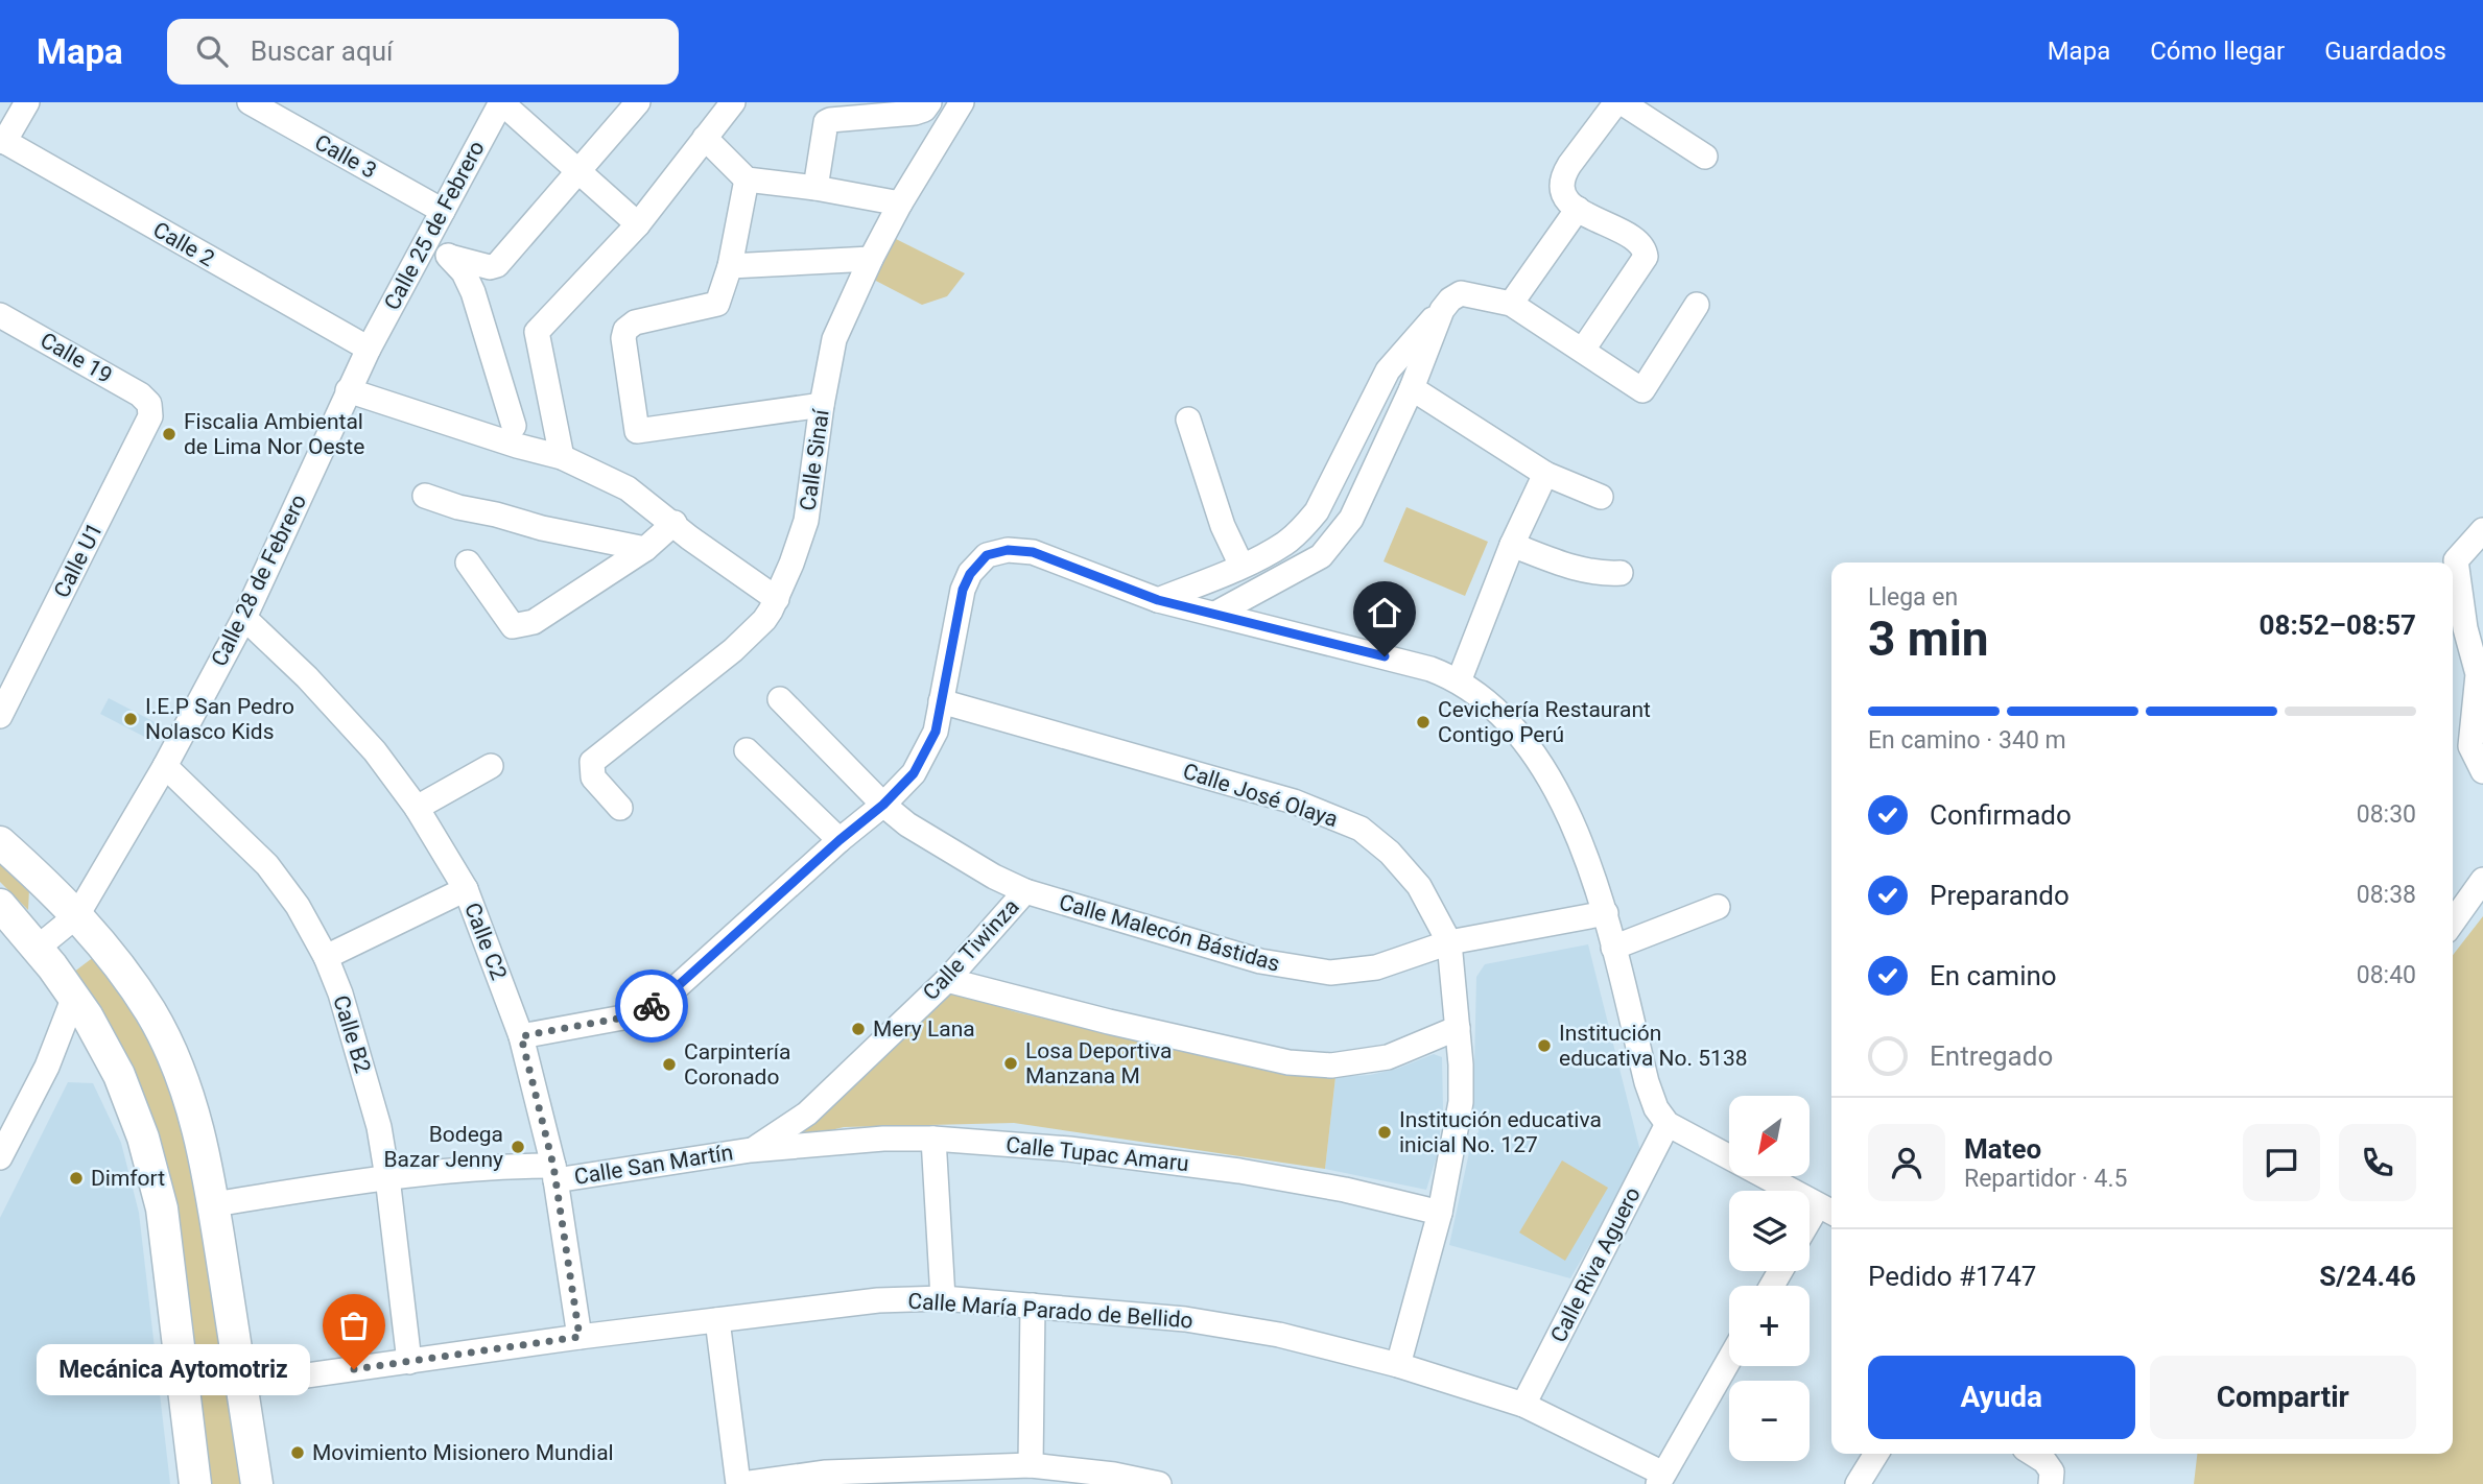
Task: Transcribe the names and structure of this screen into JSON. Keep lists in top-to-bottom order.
{
  "streets": {
    "street": [
      "Calle 3",
      "Calle 25 de Febrero",
      "Calle 2",
      "Calle 19",
      "Calle Sinaí",
      "Calle U1",
      "Calle 28 de Febrero",
      "Calle José Olaya",
      "Calle Malecón Bástidas",
      "Calle C2",
      "Calle Tiwinza",
      "Calle B2",
      "Calle Tupac Amaru",
      "Calle San Martín",
      "Calle Riva Aguero",
      "Calle María Parado de Bellido"
    ]
  },
  "crossings": [
    ["Calle 3", "Calle 25 de Febrero"],
    ["Calle 25 de Febrero", "Calle 2"],
    ["Calle 25 de Febrero", "Calle 28 de Febrero"],
    ["Calle 2", "Calle 28 de Febrero"],
    ["Calle 19", "Calle U1"],
    ["Calle 28 de Febrero", "Calle C2"],
    ["Calle 28 de Febrero", "Calle B2"],
    ["Calle José Olaya", "Calle Malecón Bástidas"],
    ["Calle José Olaya", "Calle Tupac Amaru"],
    ["Calle José Olaya", "Calle María Parado de Bellido"],
    ["Calle Malecón Bástidas", "Calle Tiwinza"],
    ["Calle C2", "Calle San Martín"],
    ["Calle C2", "Calle María Parado de Bellido"],
    ["Calle Tiwinza", "Calle Tupac Amaru"],
    ["Calle Tiwinza", "Calle San Martín"],
    ["Calle B2", "Calle San Martín"],
    ["Calle B2", "Calle María Parado de Bellido"],
    ["Calle Tupac Amaru", "Calle San Martín"],
    ["Calle Riva Aguero", "Calle María Parado de Bellido"]
  ],
  "places": [
    "Fiscalia Ambiental de Lima Nor Oeste",
    "I.E.P San Pedro Nolasco Kids",
    "Cevichería Restaurant Contigo Perú",
    "Mery Lana",
    "Institución educativa No. 5138",
    "Losa Deportiva Manzana M",
    "Carpintería Coronado",
    "Institución educativa inicial No. 127",
    "Bodega Bazar Jenny",
    "Dimfort",
    "Mecánica Aytomotriz",
    "Movimiento Misionero Mundial"
  ],
  "north": "bottom left",
  "page": {
    "header": "Mapa",
    "search": "Buscar aquí",
    "nav": ["Mapa", "Cómo llegar", "Guardados"],
    "heading": ["3 min", "Llega en", "08:52–08:57"],
    "panel": [
      "Mateo",
      "Repartidor · 4.5",
      "Pedido #1747",
      "S/24.46"
    ],
    "bar": "En camino · 340 m",
    "list": [
      ["Confirmado", "08:30"],
      ["Preparando", "08:38"],
      ["En camino", "08:40"],
      "Entregado"
    ],
    "map_buttons": ["+", "−"],
    "buttons": ["Ayuda", "Compartir"],
    "bubble": "Mecánica Aytomotriz"
  }
}
